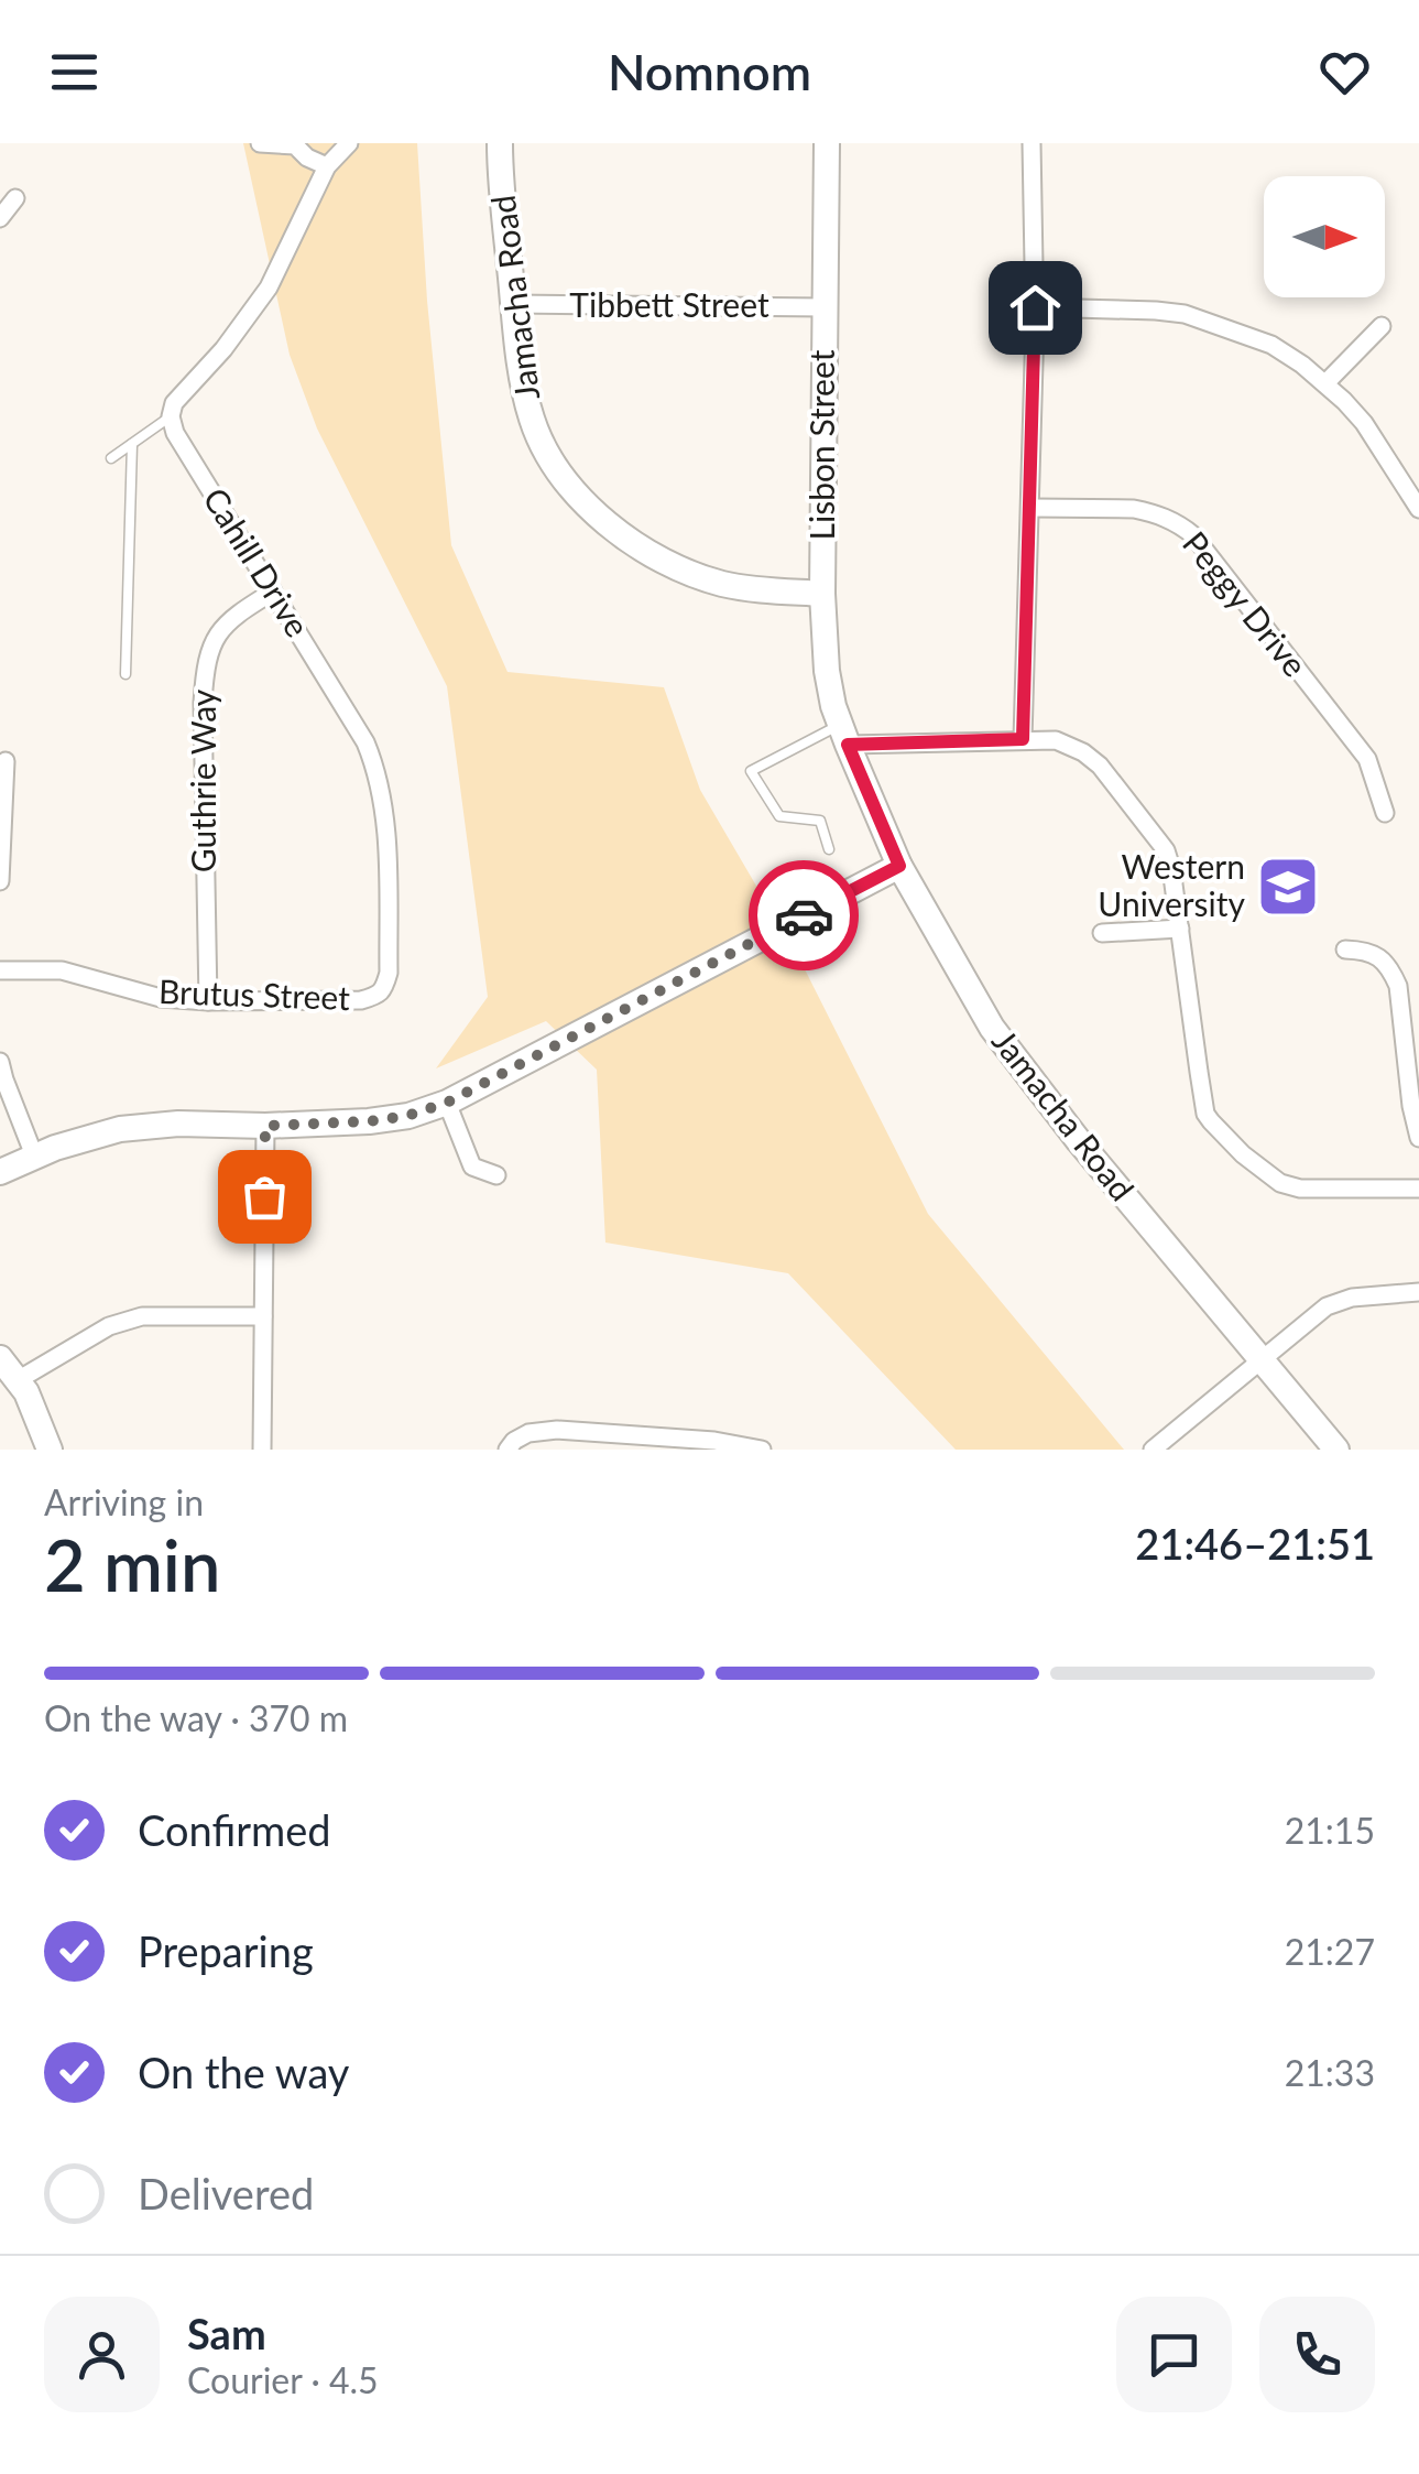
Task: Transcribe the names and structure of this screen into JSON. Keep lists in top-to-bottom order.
{
  "streets": {
    "main road": ["Jamacha Road", "Lisbon Street"],
    "street": [
      "Tibbett Street",
      "Cahill Drive",
      "Peggy Drive",
      "Guthrie Way",
      "Brutus Street"
    ]
  },
  "crossings": [
    ["Jamacha Road", "Tibbett Street"],
    ["Jamacha Road", "Lisbon Street"],
    ["Tibbett Street", "Lisbon Street"],
    ["Cahill Drive", "Guthrie Way"],
    ["Cahill Drive", "Brutus Street"],
    ["Guthrie Way", "Brutus Street"]
  ],
  "places": {
    "school or university": ["Western University"]
  },
  "north": "right",
  "page": {
    "header": "Nomnom",
    "heading": ["2 min", "Arriving in", "21:46–21:51"],
    "panel": ["Sam", "Courier · 4.5"],
    "bar": "On the way · 370 m",
    "list": [
      ["Confirmed", "21:15"],
      ["Preparing", "21:27"],
      ["On the way", "21:33"],
      "Delivered"
    ]
  }
}
